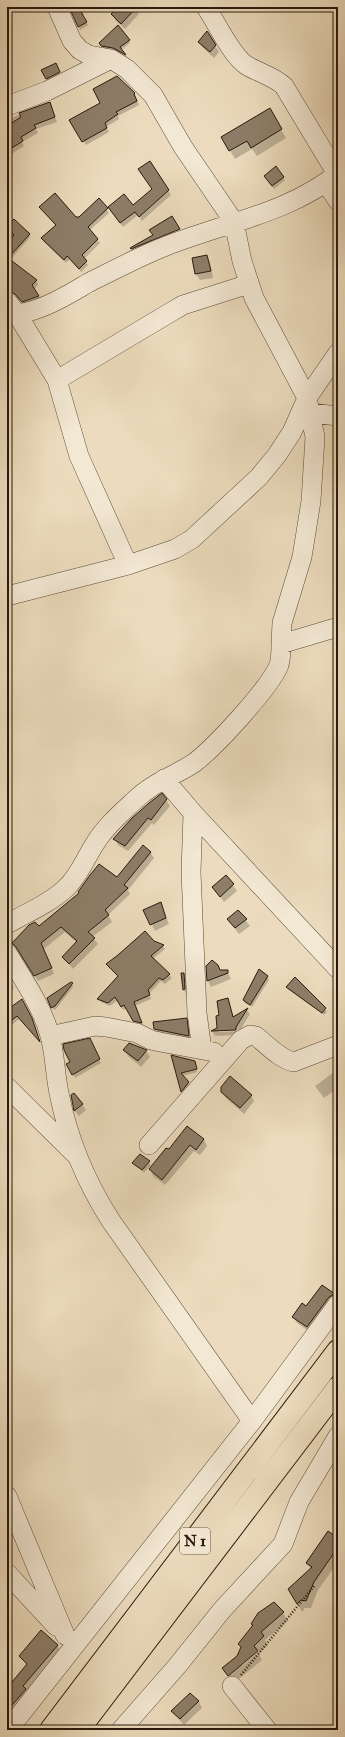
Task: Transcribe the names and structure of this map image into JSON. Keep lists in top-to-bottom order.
{
  "streets": {
    "highway": ["N 1"]
  }
}
